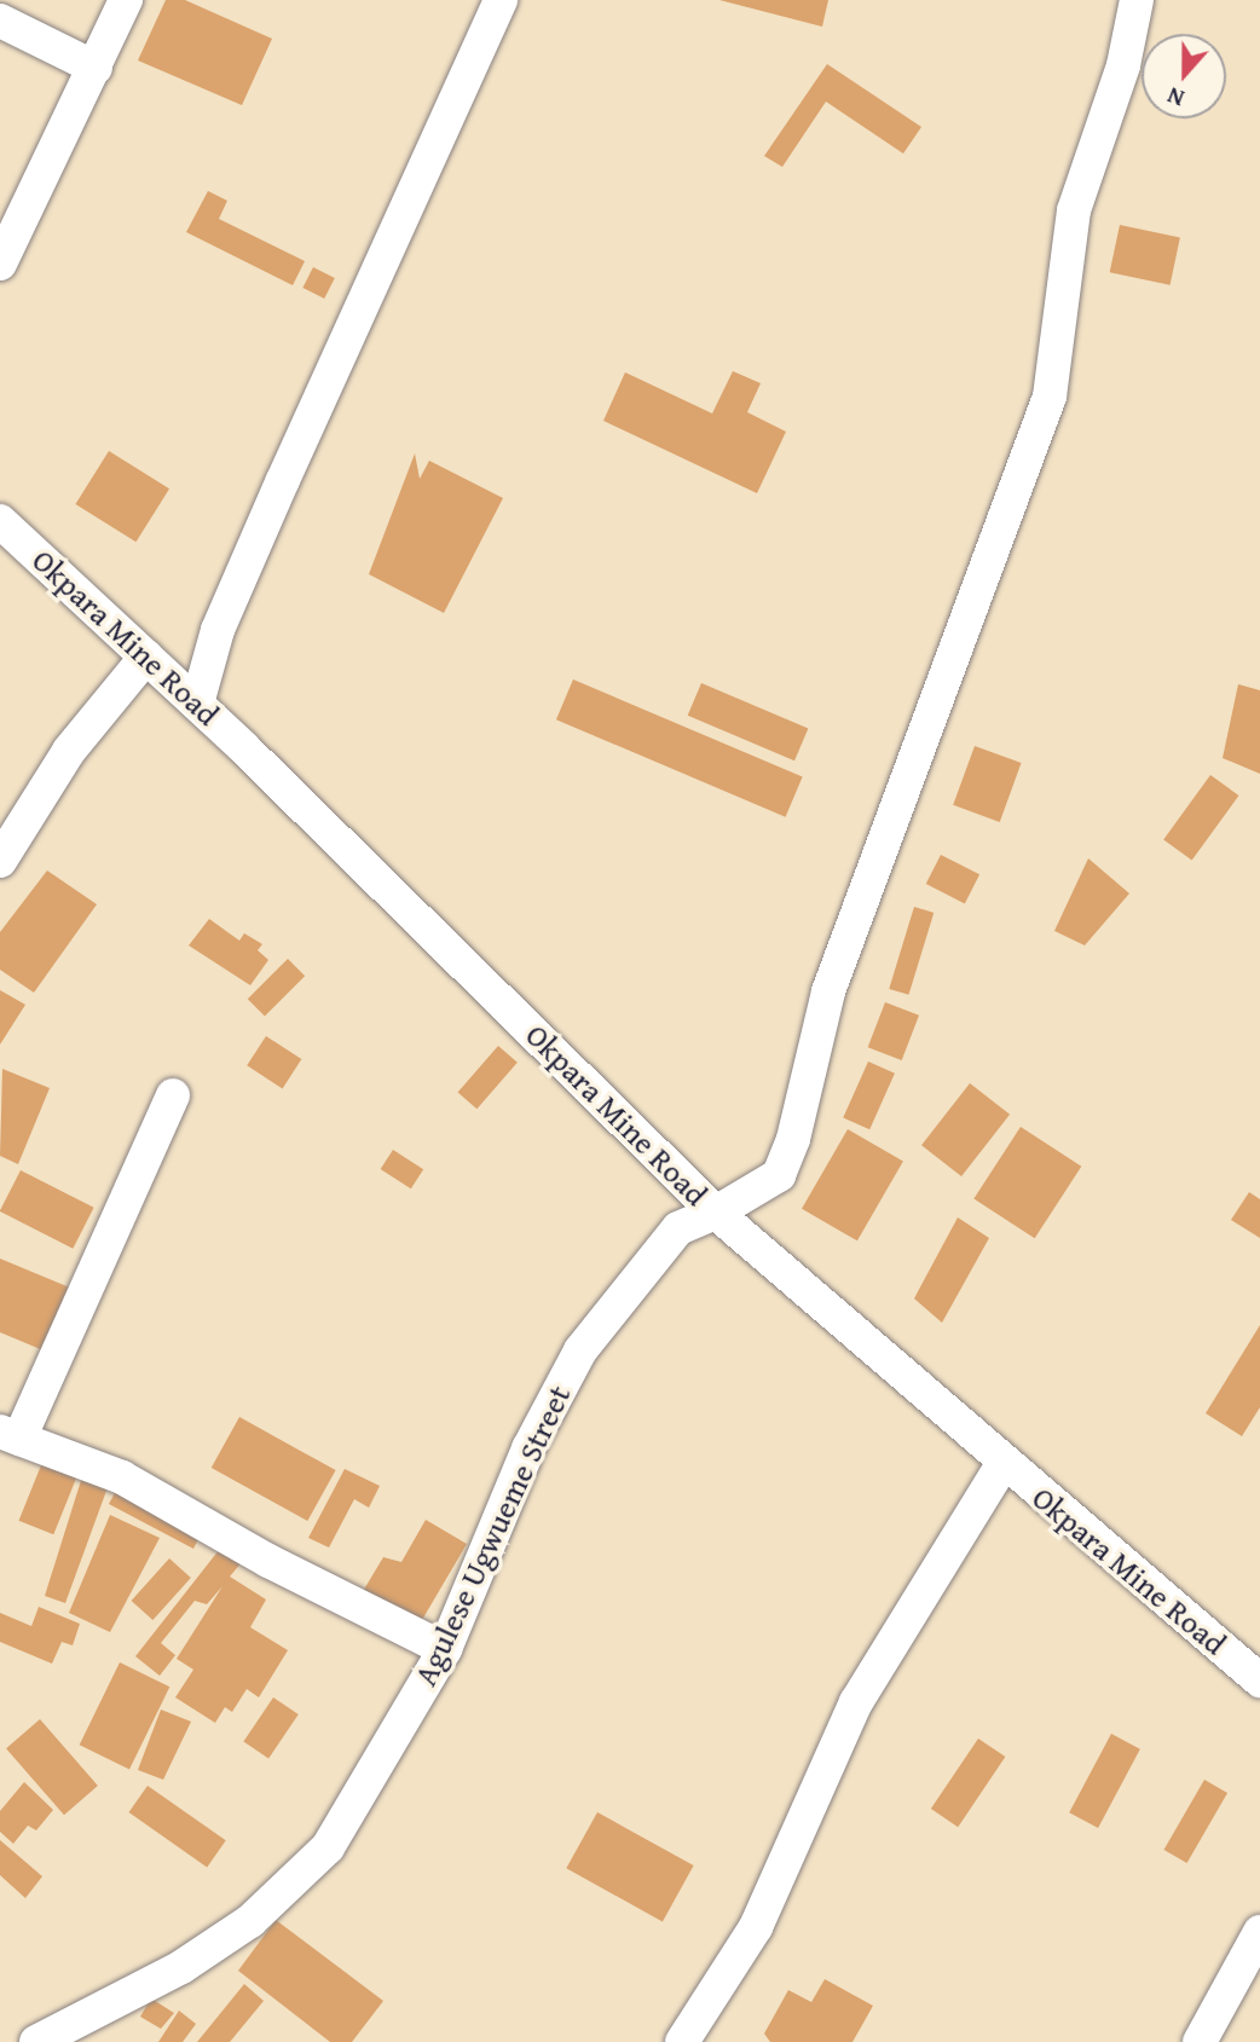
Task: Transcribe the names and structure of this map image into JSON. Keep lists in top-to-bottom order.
{
  "streets": {
    "street": ["Okpara Mine Road", "Agulese Ugwueme Street"]
  },
  "crossings": [
    ["Okpara Mine Road", "Agulese Ugwueme Street"]
  ],
  "north": "bottom"
}
